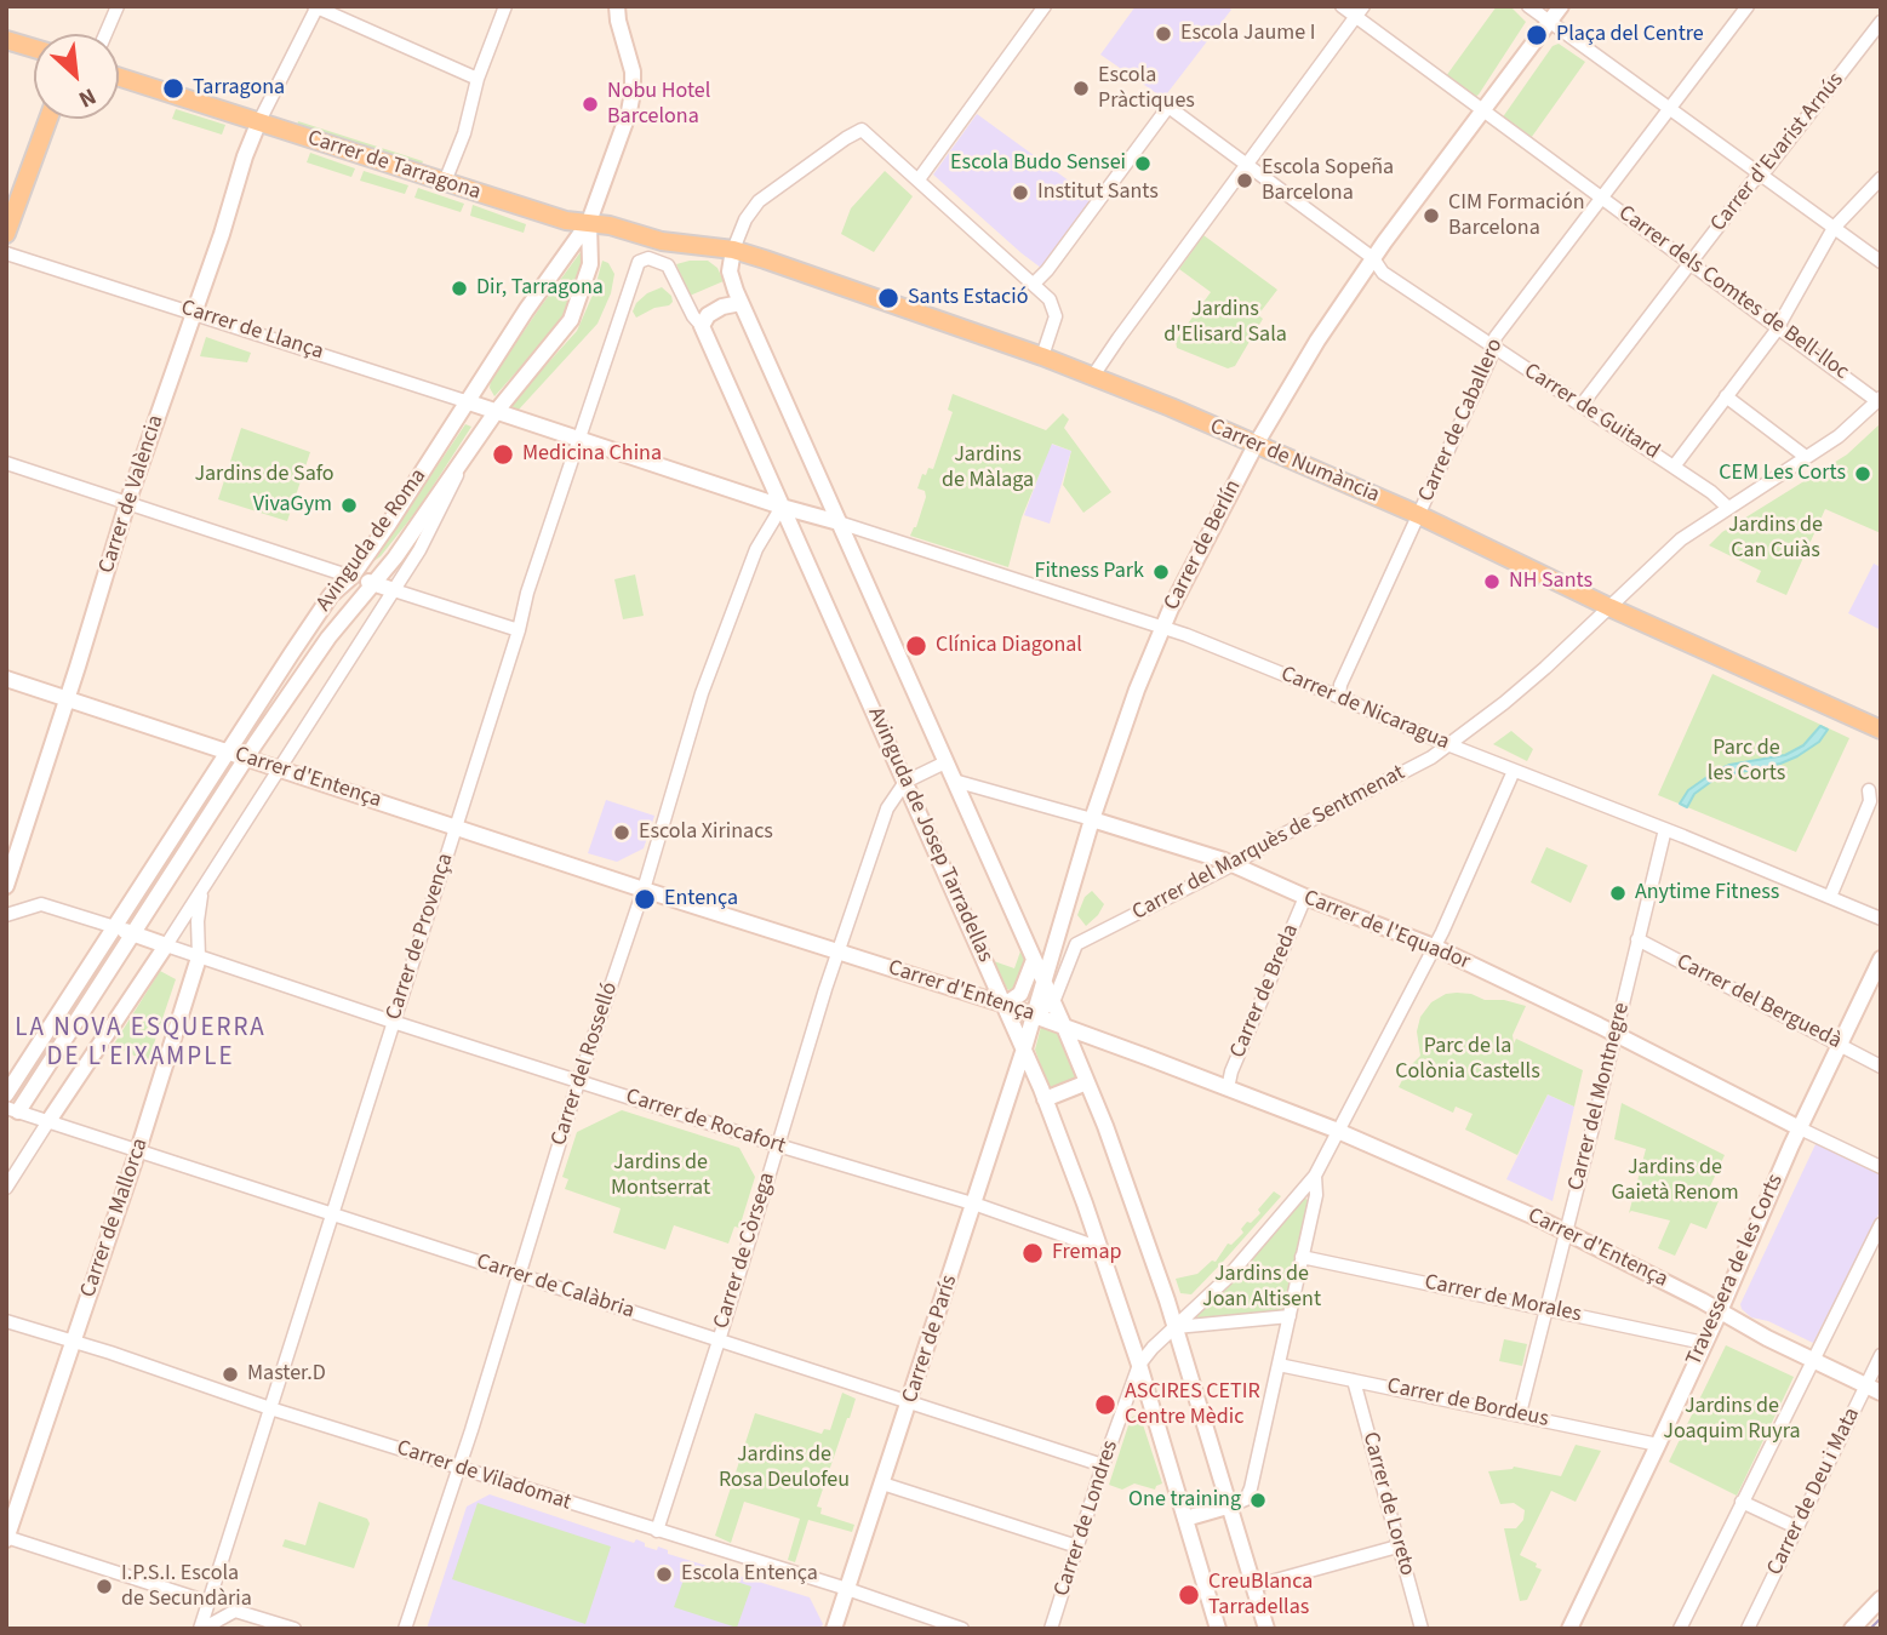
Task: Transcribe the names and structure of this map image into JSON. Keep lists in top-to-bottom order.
{
  "streets": {
    "main road": [
      "Carrer de Tarragona",
      "Carrer de Llança",
      "Carrer de Numància",
      "Carrer de València",
      "Avinguda de Roma",
      "Carrer de Berlín",
      "Carrer d'Entença",
      "Avinguda de Josep Tarradellas",
      "Carrer de l'Equador",
      "Carrer de Mallorca",
      "Travessera de les Corts",
      "Carrer de París"
    ],
    "street": [
      "Carrer d'Evarist Arnús",
      "Carrer dels Comtes de Bell-lloc",
      "Carrer de Guitard",
      "Carrer de Caballero",
      "Carrer de Nicaragua",
      "Carrer del Marquès de Sentmenat",
      "Carrer de Provença",
      "Carrer de Breda",
      "Carrer del Berguedà",
      "Carrer del Rosselló",
      "Carrer del Montnegre",
      "Carrer de Rocafort",
      "Carrer de Còrsega",
      "Carrer de Calàbria",
      "Carrer de Morales",
      "Carrer de Bordeus",
      "Carrer de Viladomat",
      "Carrer de Deu i Mata",
      "Carrer de Loreto",
      "Carrer de Londres"
    ]
  },
  "crossings": [
    ["Carrer d'Evarist Arnús", "Carrer dels Comtes de Bell-lloc"],
    ["Carrer d'Evarist Arnús", "Carrer de Guitard"],
    ["Carrer de Tarragona", "Carrer de Numància"],
    ["Carrer de Tarragona", "Carrer de València"],
    ["Carrer de Tarragona", "Avinguda de Roma"],
    ["Carrer dels Comtes de Bell-lloc", "Carrer de Caballero"],
    ["Carrer dels Comtes de Bell-lloc", "Carrer de Berlín"],
    ["Carrer dels Comtes de Bell-lloc", "Carrer del Marquès de Sentmenat"],
    ["Carrer de Llança", "Carrer de València"],
    ["Carrer de Llança", "Avinguda de Roma"],
    ["Carrer de Guitard", "Carrer de Caballero"],
    ["Carrer de Guitard", "Carrer de Berlín"],
    ["Carrer de Guitard", "Carrer del Marquès de Sentmenat"],
    ["Carrer de Caballero", "Carrer de Numància"],
    ["Carrer de Caballero", "Carrer de Nicaragua"],
    ["Carrer de Numància", "Carrer de Berlín"],
    ["Carrer de Numància", "Avinguda de Josep Tarradellas"],
    ["Carrer de Numància", "Carrer del Marquès de Sentmenat"],
    ["Carrer de València", "Carrer d'Entença"],
    ["Avinguda de Roma", "Carrer d'Entença"],
    ["Avinguda de Roma", "Carrer de Rocafort"],
    ["Avinguda de Roma", "Carrer de Mallorca"],
    ["Avinguda de Roma", "Carrer de Calàbria"],
    ["Carrer de Berlín", "Carrer de Nicaragua"],
    ["Carrer de Berlín", "Avinguda de Josep Tarradellas"],
    ["Carrer de Berlín", "Carrer de l'Equador"],
    ["Carrer de Nicaragua", "Avinguda de Josep Tarradellas"],
    ["Carrer de Nicaragua", "Carrer del Marquès de Sentmenat"],
    ["Carrer de Nicaragua", "Carrer del Montnegre"],
    ["Carrer de Nicaragua", "Carrer de Londres"],
    ["Carrer d'Entença", "Avinguda de Josep Tarradellas"],
    ["Carrer d'Entença", "Carrer de Provença"],
    ["Carrer d'Entença", "Carrer de Breda"],
    ["Carrer d'Entença", "Carrer del Rosselló"],
    ["Carrer d'Entença", "Carrer del Montnegre"],
    ["Carrer d'Entença", "Carrer de Còrsega"],
    ["Carrer d'Entença", "Travessera de les Corts"],
    ["Carrer d'Entença", "Carrer de Deu i Mata"],
    ["Carrer d'Entença", "Carrer de Londres"],
    ["Avinguda de Josep Tarradellas", "Carrer de l'Equador"],
    ["Avinguda de Josep Tarradellas", "Carrer de Provença"],
    ["Avinguda de Josep Tarradellas", "Carrer del Rosselló"],
    ["Avinguda de Josep Tarradellas", "Carrer de Rocafort"],
    ["Avinguda de Josep Tarradellas", "Carrer de Còrsega"],
    ["Avinguda de Josep Tarradellas", "Carrer de París"],
    ["Avinguda de Josep Tarradellas", "Carrer de Londres"],
    ["Carrer del Marquès de Sentmenat", "Carrer de l'Equador"],
    ["Carrer de l'Equador", "Carrer de Breda"],
    ["Carrer de l'Equador", "Carrer del Montnegre"],
    ["Carrer de l'Equador", "Travessera de les Corts"],
    ["Carrer de l'Equador", "Carrer de Londres"],
    ["Carrer de Provença", "Carrer de Rocafort"],
    ["Carrer de Provença", "Carrer de Calàbria"],
    ["Carrer de Provença", "Carrer de Viladomat"],
    ["Carrer del Berguedà", "Carrer del Montnegre"],
    ["Carrer del Berguedà", "Travessera de les Corts"],
    ["Carrer del Rosselló", "Carrer de Rocafort"],
    ["Carrer del Rosselló", "Carrer de Calàbria"],
    ["Carrer del Rosselló", "Carrer de Viladomat"],
    ["Carrer del Montnegre", "Carrer de Morales"],
    ["Carrer del Montnegre", "Carrer de Bordeus"],
    ["Carrer de Rocafort", "Carrer de Mallorca"],
    ["Carrer de Rocafort", "Carrer de Còrsega"],
    ["Carrer de Rocafort", "Carrer de París"],
    ["Carrer de Mallorca", "Carrer de Calàbria"],
    ["Carrer de Mallorca", "Carrer de Viladomat"],
    ["Carrer de Còrsega", "Carrer de Calàbria"],
    ["Carrer de Còrsega", "Carrer de Viladomat"],
    ["Travessera de les Corts", "Carrer de Morales"],
    ["Travessera de les Corts", "Carrer de Bordeus"],
    ["Carrer de Calàbria", "Carrer de París"],
    ["Carrer de Calàbria", "Carrer de Londres"],
    ["Carrer de París", "Carrer de Viladomat"],
    ["Carrer de Bordeus", "Carrer de Loreto"]
  ],
  "districts": ["LA NOVA ESQUERRA DE L'EIXAMPLE"],
  "parks": [
    "Jardins d'Elisard Sala",
    "Jardins de Màlaga",
    "Jardins de Safo",
    "Jardins de Can Cuiàs",
    "Parc de les Corts",
    "Parc de la Colònia Castells",
    "Jardins de Montserrat",
    "Jardins de Gaietà Renom",
    "Jardins de Joan Altisent",
    "Jardins de Joaquim Ruyra",
    "Jardins de Rosa Deulofeu"
  ],
  "places": [
    "Escola Jaume I",
    "Plaça del Centre",
    "Tarragona",
    "Escola Pràctiques",
    "Nobu Hotel Barcelona",
    "Escola Budo Sensei",
    "Escola Sopeña Barcelona",
    "Institut Sants",
    "CIM Formación Barcelona",
    "Dir, Tarragona",
    "Sants Estació",
    "Medicina China",
    "CEM Les Corts",
    "VivaGym",
    "Fitness Park",
    "NH Sants",
    "Clínica Diagonal",
    "Escola Xirinacs",
    "Anytime Fitness",
    "Entença",
    "Fremap",
    "Master.D",
    "ASCIRES CETIR Centre Mèdic",
    "One training",
    "Escola Entença",
    "I.P.S.I. Escola de Secundària",
    "CreuBlanca Tarradellas"
  ],
  "north": "bottom right"
}
